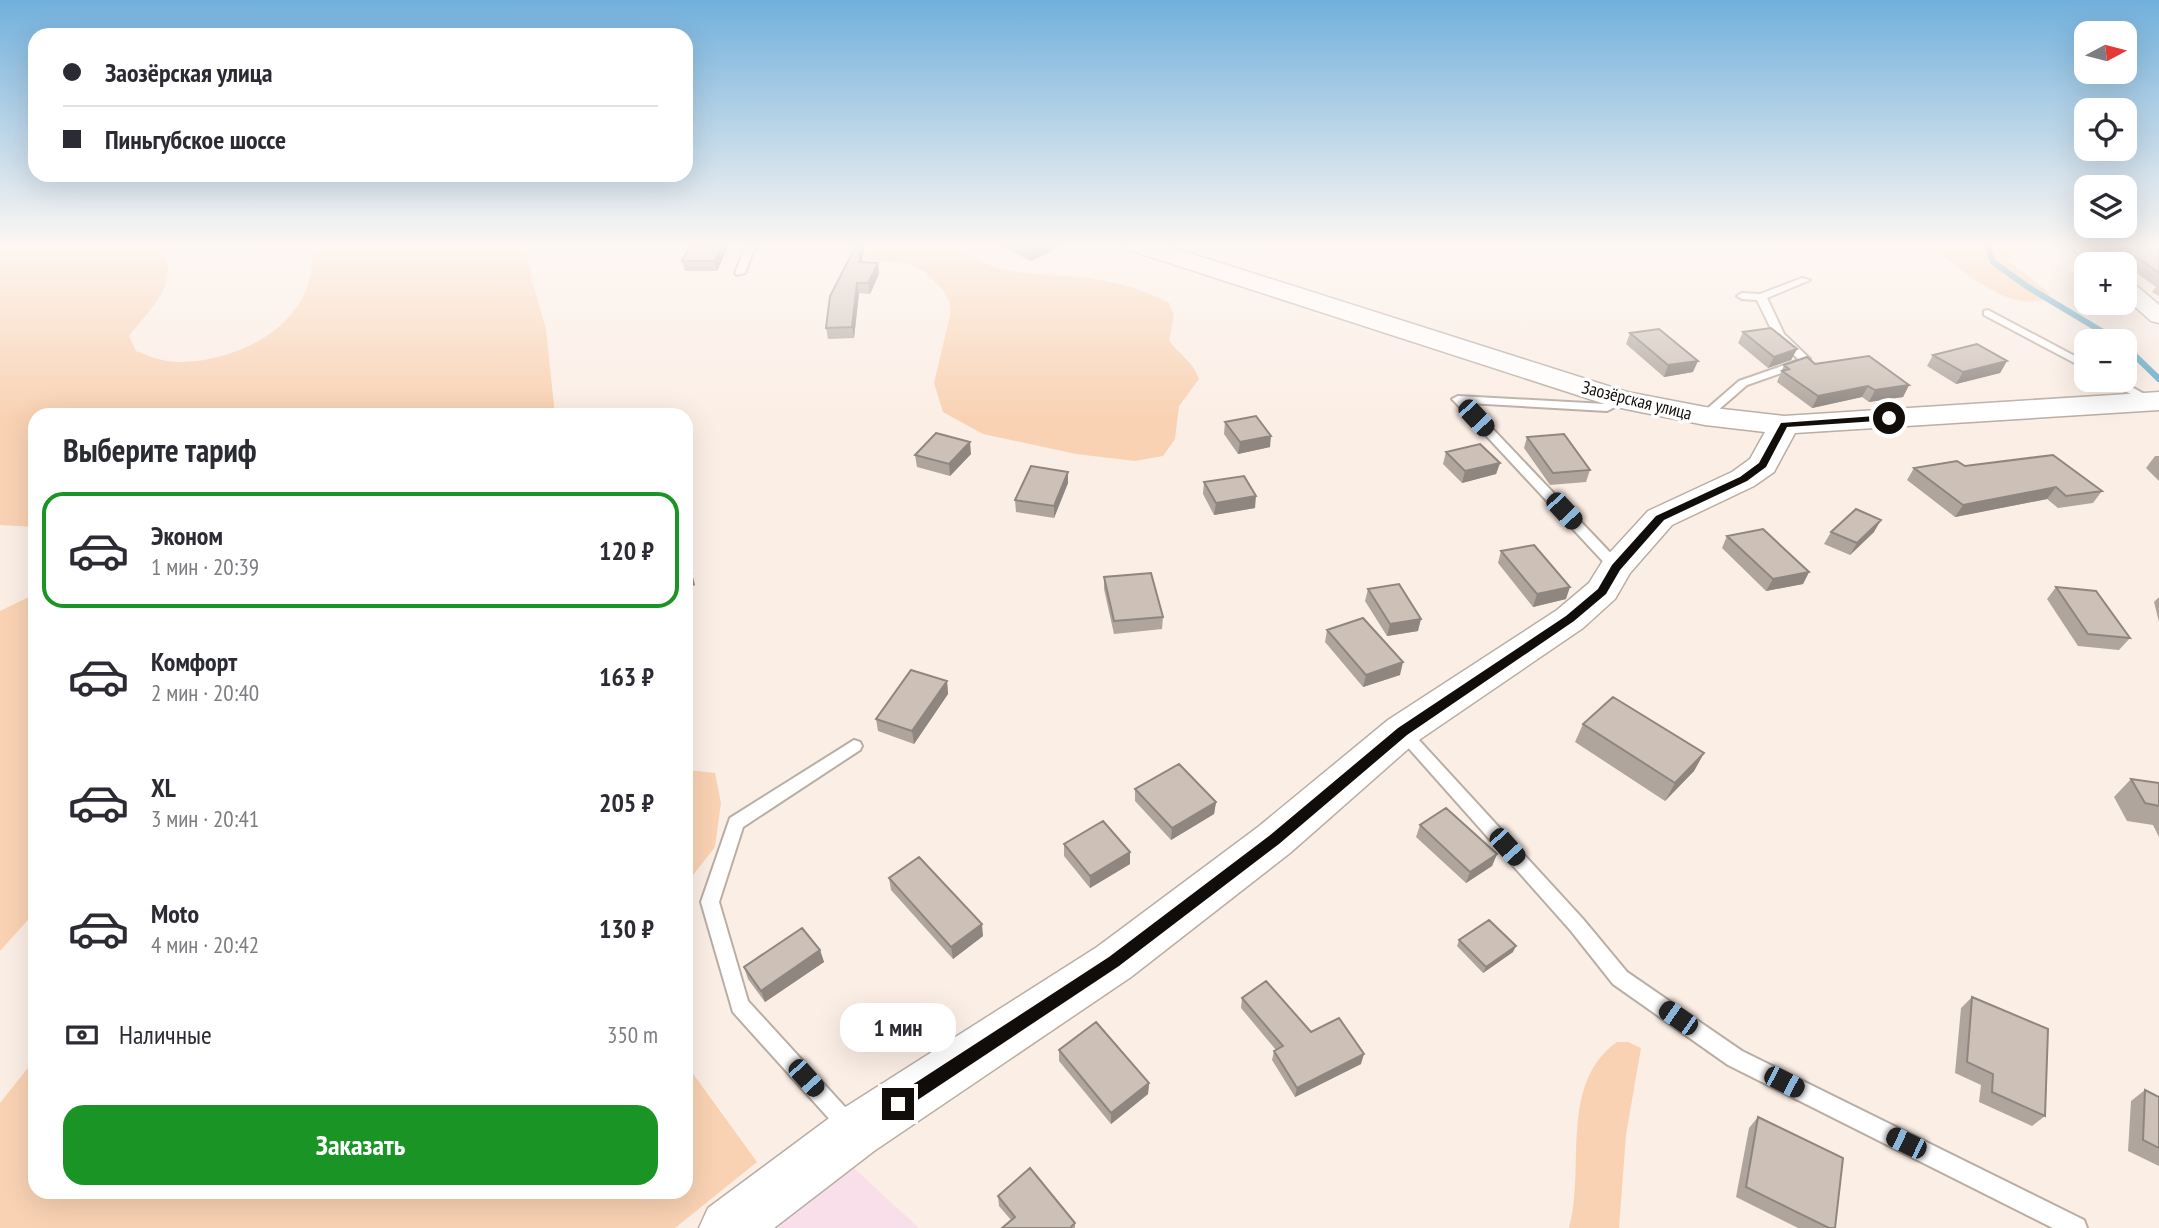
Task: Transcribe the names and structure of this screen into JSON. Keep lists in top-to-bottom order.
{
  "streets": {
    "street": ["Заозёрская улица"]
  },
  "north": "right",
  "page": {
    "map_buttons": ["+", "−"],
    "banner": ["Заозёрская улица", "Пиньгубское шоссе"],
    "heading": "Выберите тариф",
    "list": [
      {
        "name": "Эконом",
        "note": "1 мин · 20:39",
        "value": "120 ₽"
      },
      {
        "name": "Комфорт",
        "note": "2 мин · 20:40",
        "value": "163 ₽"
      },
      {
        "name": "XL",
        "note": "3 мин · 20:41",
        "value": "205 ₽"
      },
      {
        "name": "Moto",
        "note": "4 мин · 20:42",
        "value": "130 ₽"
      }
    ],
    "pay": ["Наличные", "350 m"],
    "bubble": "1 мин",
    "buttons": "Заказать"
  }
}
